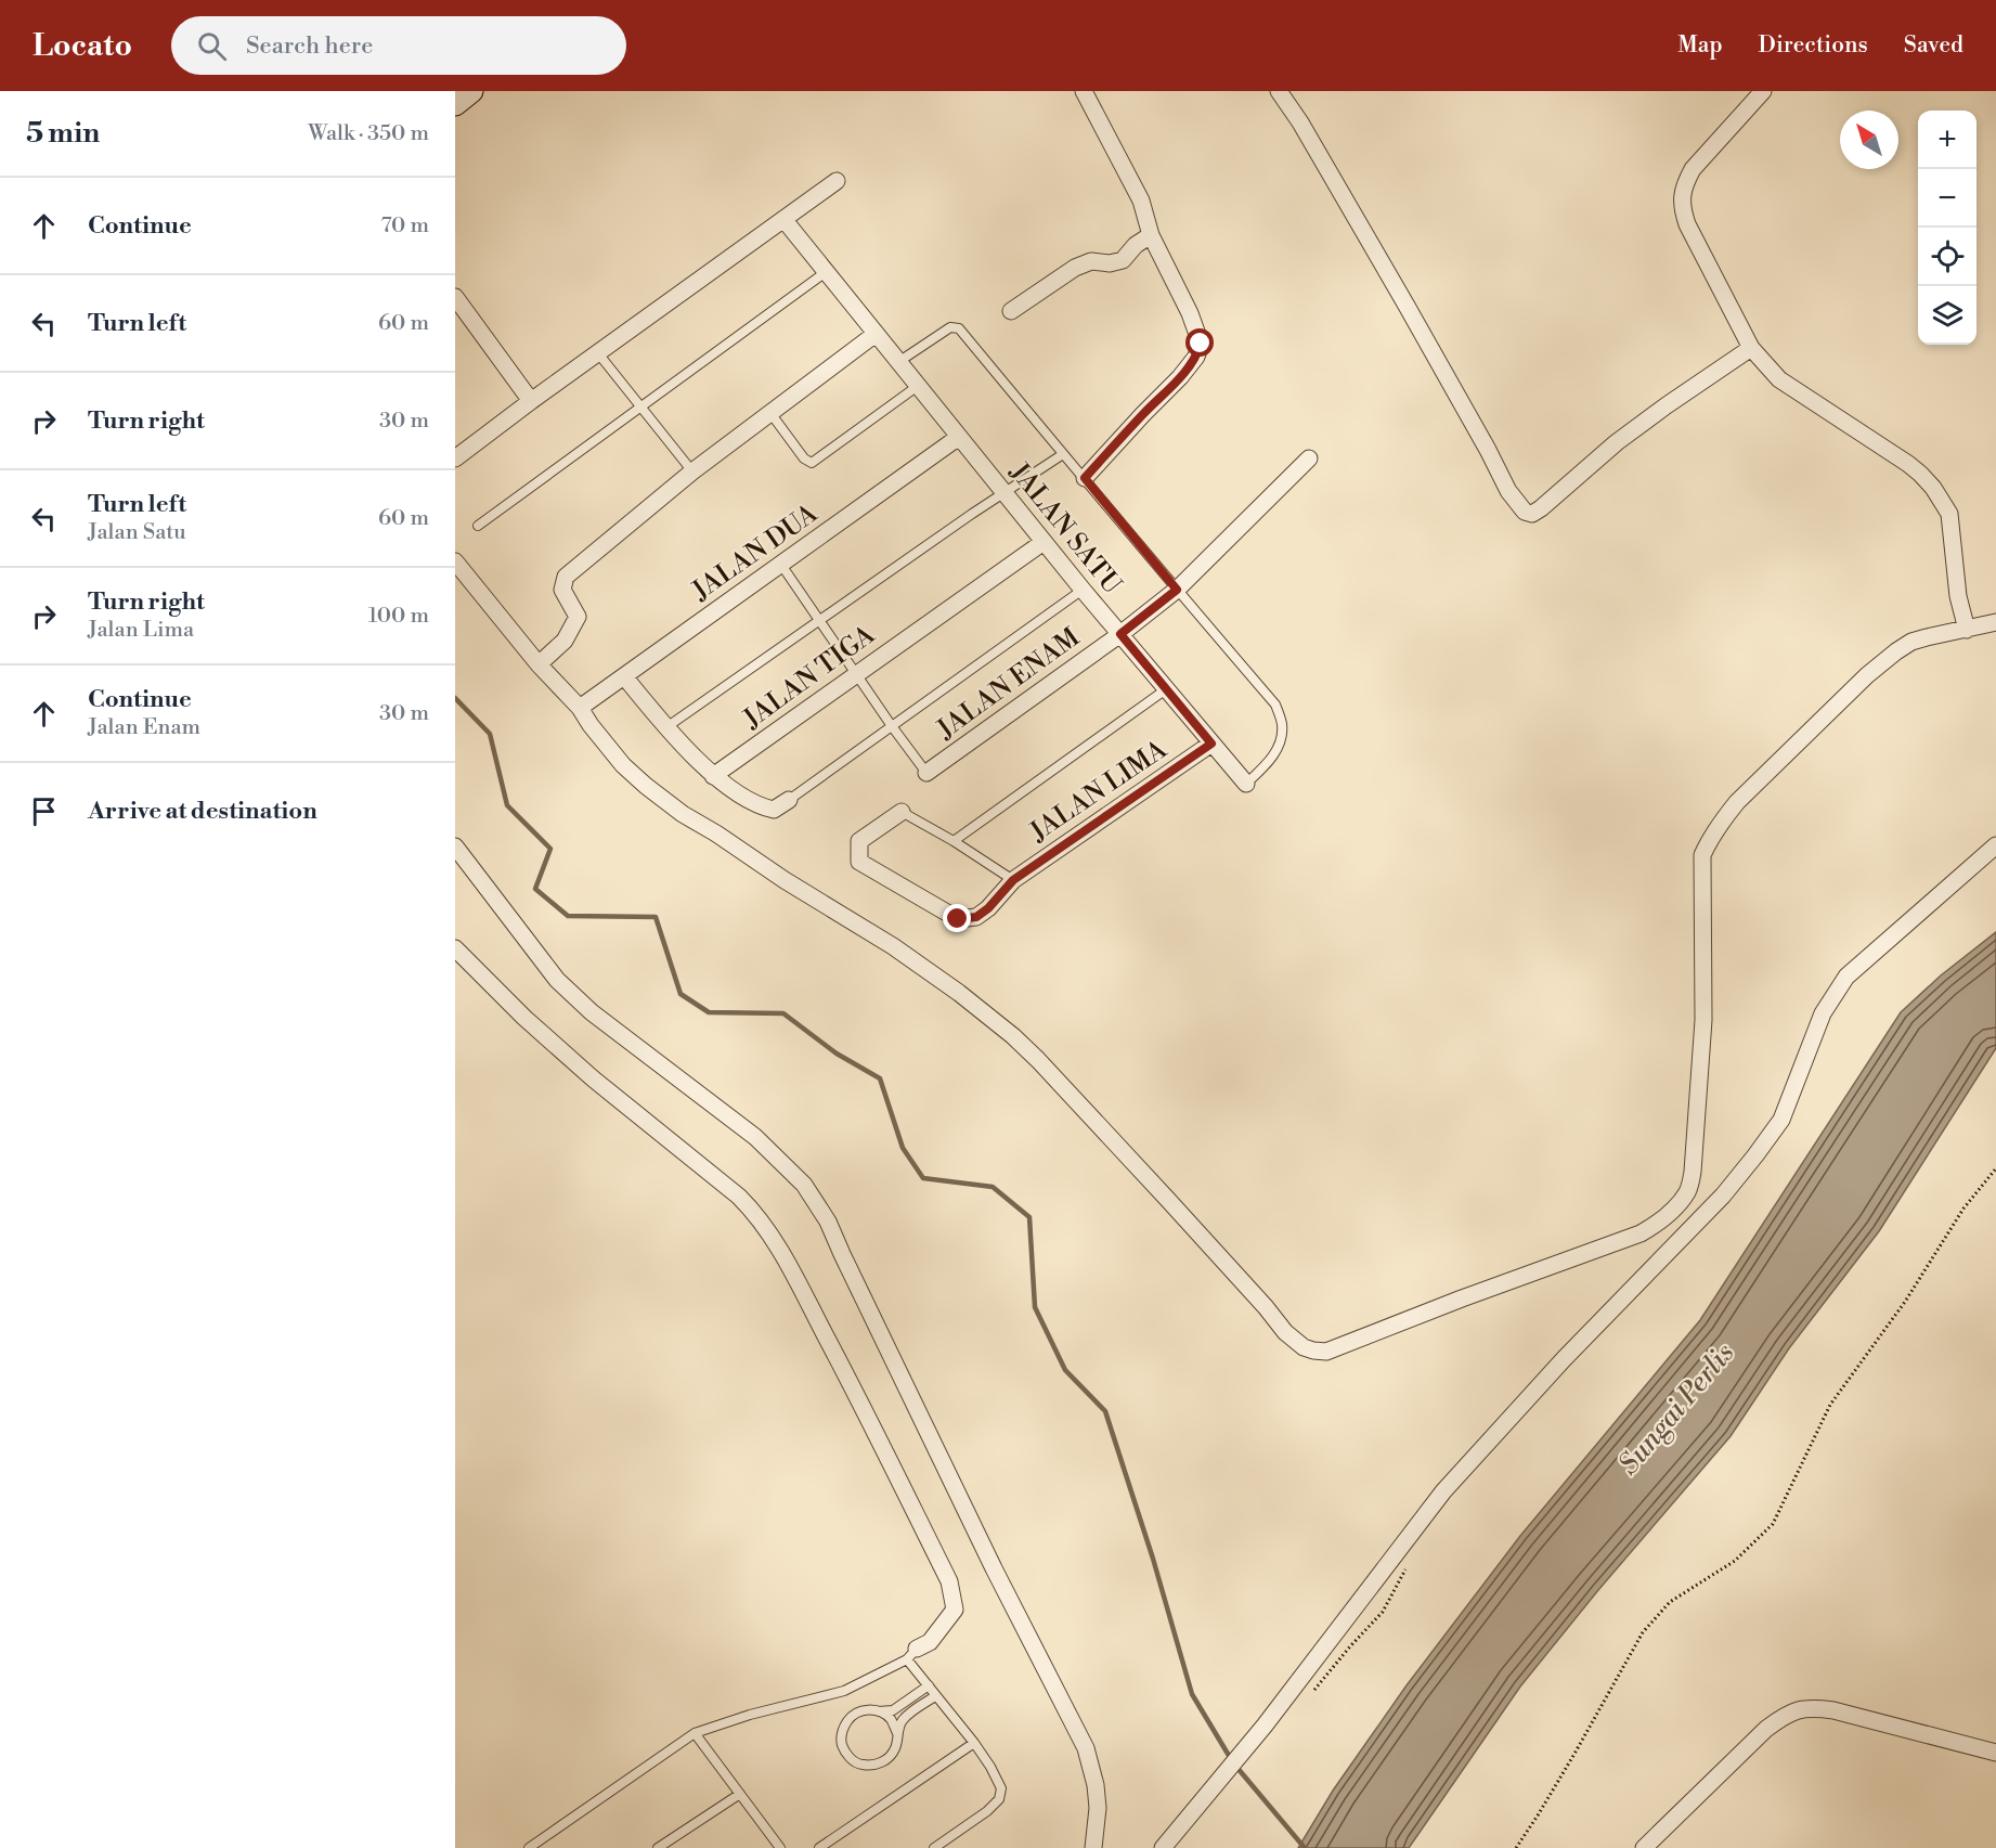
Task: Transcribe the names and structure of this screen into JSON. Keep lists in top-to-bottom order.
{
  "streets": {
    "street": [
      "JALAN SATU",
      "JALAN DUA",
      "JALAN TIGA",
      "JALAN ENAM",
      "JALAN LIMA"
    ]
  },
  "crossings": [
    ["JALAN SATU", "JALAN DUA"],
    ["JALAN SATU", "JALAN TIGA"],
    ["JALAN SATU", "JALAN ENAM"],
    ["JALAN SATU", "JALAN LIMA"]
  ],
  "water": ["Sungai Perlis"],
  "north": "top left",
  "page": {
    "header": "Locato",
    "search": "Search here",
    "nav": ["Map", "Directions", "Saved"],
    "heading": ["5 min", "Walk · 350 m"],
    "map_buttons": ["+", "−"],
    "list": [
      ["Continue", "70 m"],
      ["Turn left", "60 m"],
      ["Turn right", "30 m"],
      ["Turn left", "Jalan Satu", "60 m"],
      ["Turn right", "Jalan Lima", "100 m"],
      ["Continue", "Jalan Enam", "30 m"],
      "Arrive at destination"
    ]
  }
}
